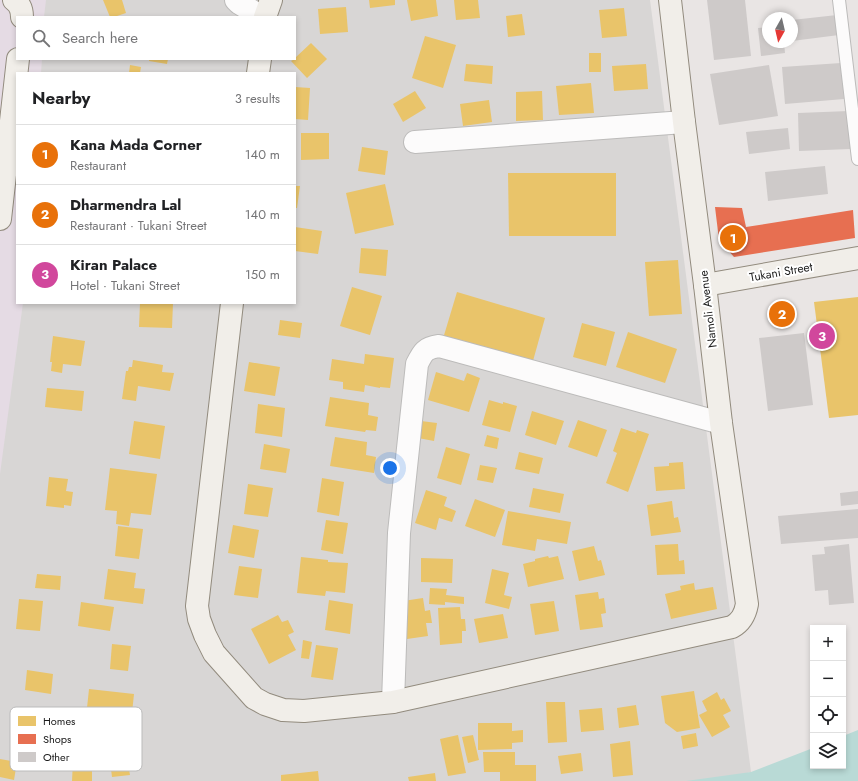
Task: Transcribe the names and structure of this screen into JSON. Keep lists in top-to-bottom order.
{
  "streets": {
    "street": ["Tukani Street", "Namoli Avenue"]
  },
  "crossings": [
    ["Tukani Street", "Namoli Avenue"]
  ],
  "legend": ["Homes", "Shops", "Other"],
  "north": "bottom",
  "page": {
    "search": "Search here",
    "heading": ["Nearby", "3 results"],
    "list": [
      {
        "mark": "1",
        "name": "Kana Mada Corner",
        "note": "Restaurant",
        "value": "140 m"
      },
      {
        "mark": "2",
        "name": "Dharmendra Lal",
        "note": "Restaurant · Tukani Street",
        "value": "140 m"
      },
      {
        "mark": "3",
        "name": "Kiran Palace",
        "note": "Hotel · Tukani Street",
        "value": "150 m"
      }
    ],
    "pins": ["1", "2", "3"],
    "map_buttons": ["+", "−"]
  }
}
